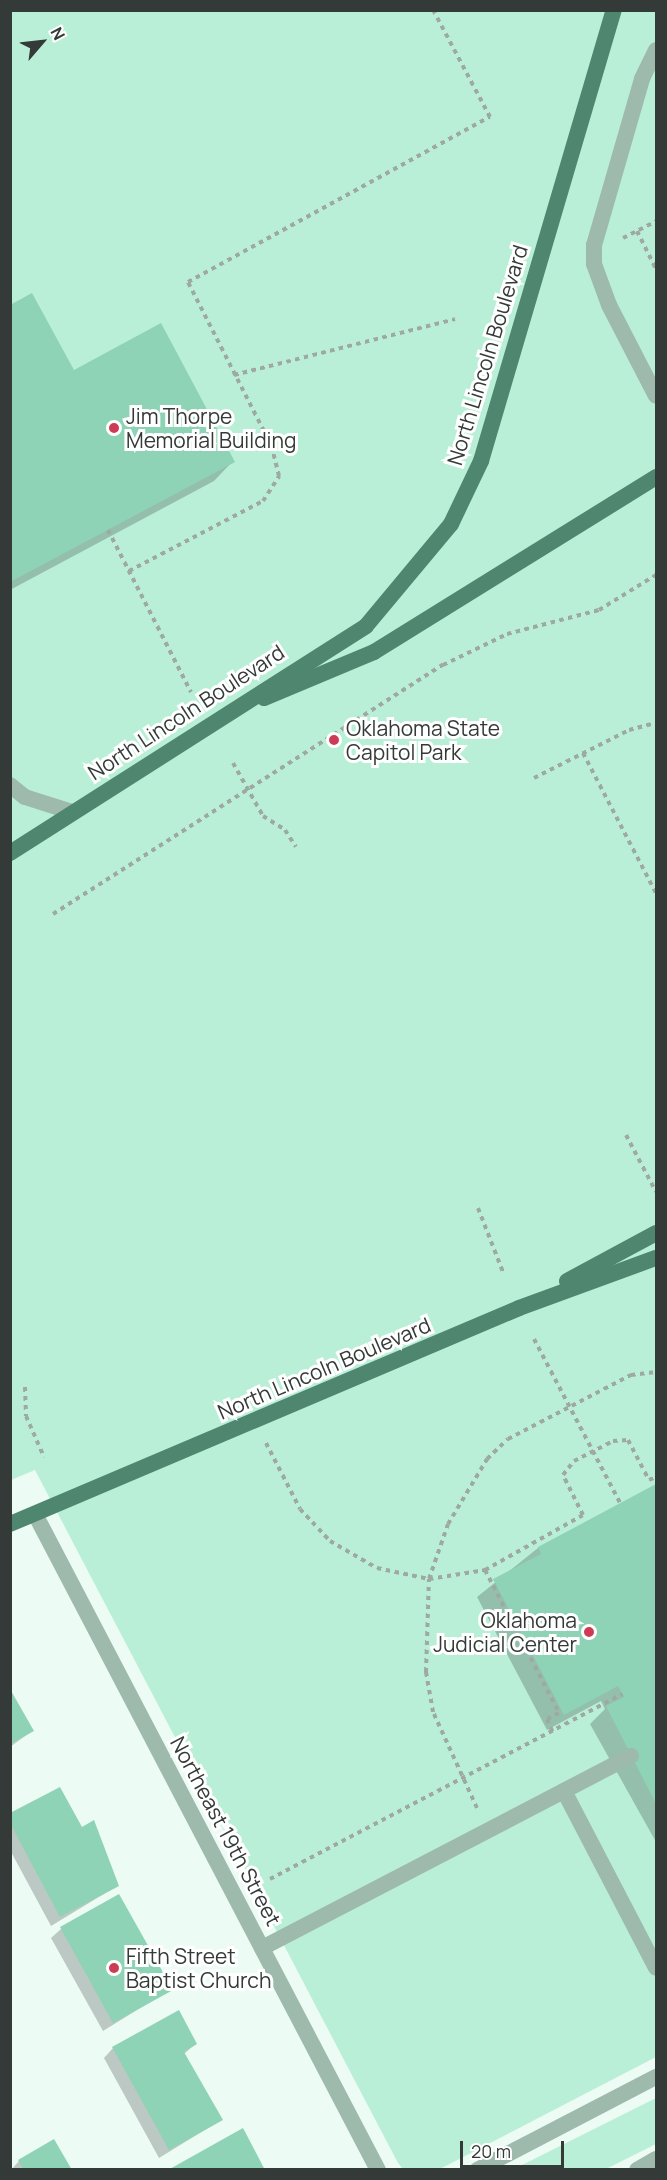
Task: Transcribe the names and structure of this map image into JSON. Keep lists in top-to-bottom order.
{
  "streets": {
    "main road": ["North Lincoln Boulevard"],
    "street": ["Northeast 19th Street"]
  },
  "crossings": [
    ["North Lincoln Boulevard", "Northeast 19th Street"]
  ],
  "places": [
    "Jim Thorpe Memorial Building",
    "Oklahoma State Capitol Park",
    "Oklahoma Judicial Center",
    "Fifth Street Baptist Church"
  ],
  "scale_bar": "20 m",
  "north": "top right"
}
